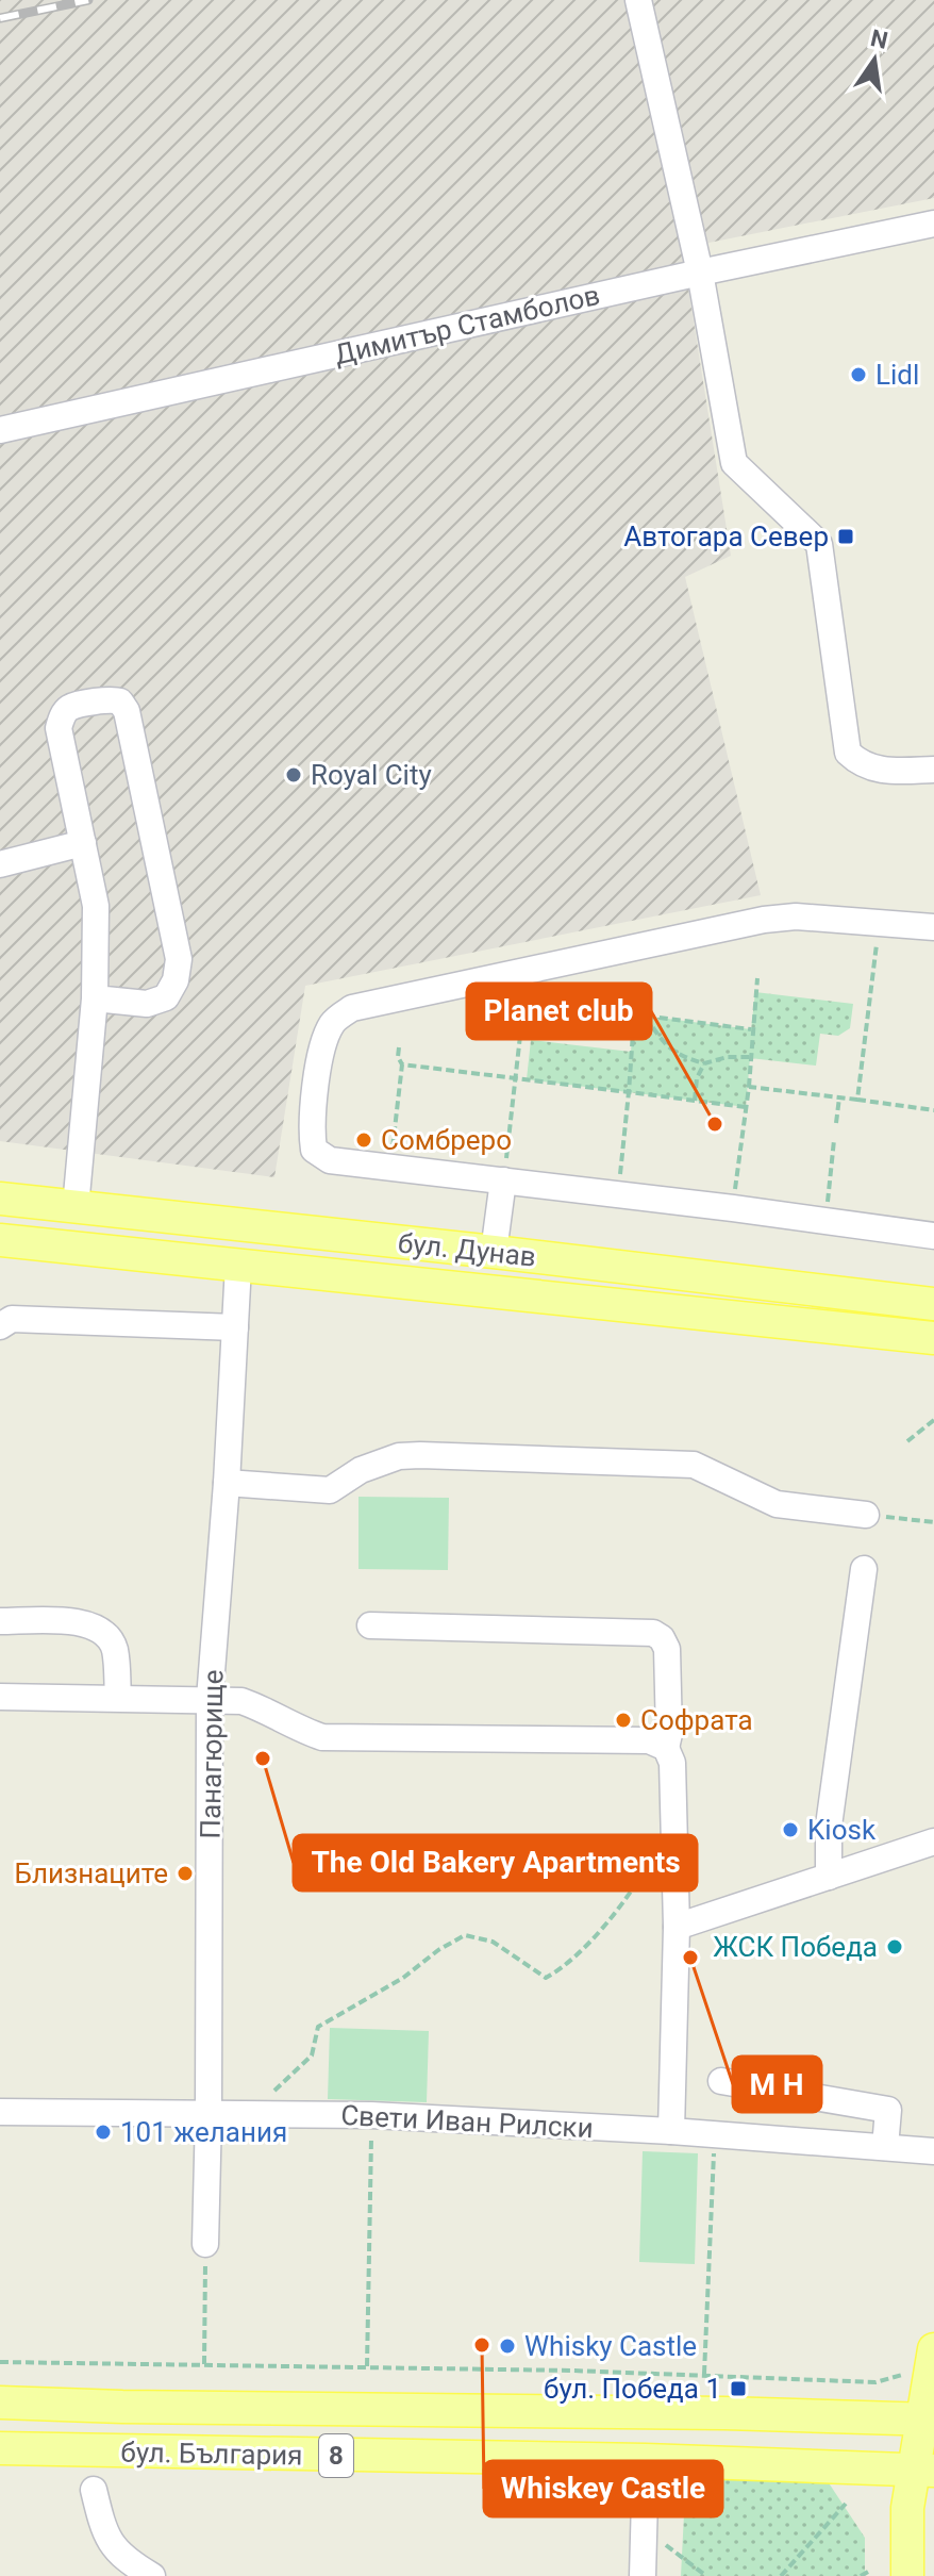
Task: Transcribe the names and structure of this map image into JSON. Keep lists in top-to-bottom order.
{
  "streets": {
    "main road": ["бул. Дунав", "бул. България", "8"],
    "street": ["Димитър Стамболов", "Панагюрище", "Свети Иван Рилски"]
  },
  "crossings": [
    ["бул. Дунав", "Панагюрище"],
    ["Панагюрище", "Свети Иван Рилски"]
  ],
  "places": {
    "other": [
      "Lidl",
      "Royal City",
      "Planet club",
      "Сомбреро",
      "Софрата",
      "The Old Bakery Apartments",
      "Kiosk",
      "Близнаците",
      "ЖСК Победа",
      "М Н",
      "101 желания",
      "Whiskey Castle",
      "Whisky Castle"
    ],
    "transit": ["Автогара Север", "бул. Победа 1"]
  },
  "north": "top"
}
